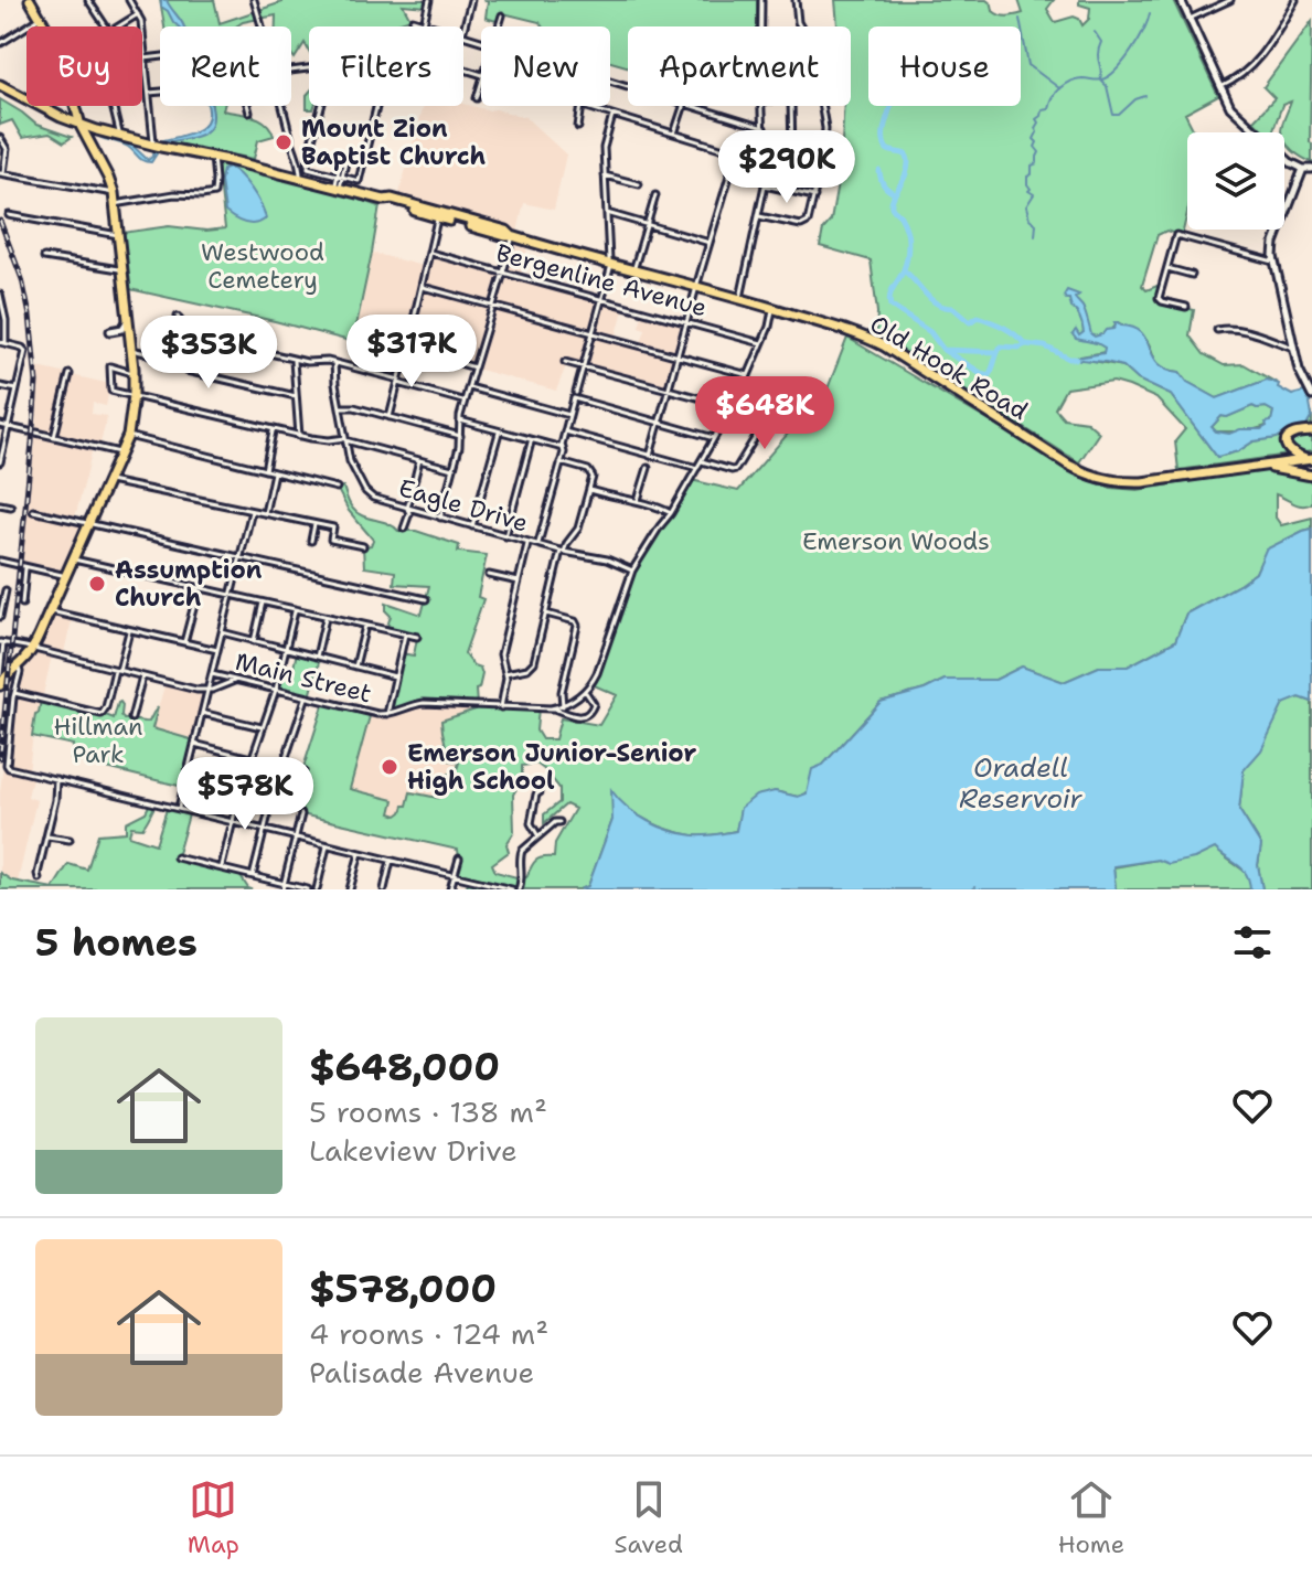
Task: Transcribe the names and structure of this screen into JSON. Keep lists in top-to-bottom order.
{
  "streets": {
    "main road": ["Old Hook Road"],
    "street": ["Bergenline Avenue", "Eagle Drive", "Main Street"]
  },
  "crossings": [
    ["Bergenline Avenue", "Main Street"],
    ["Old Hook Road", "Main Street"],
    ["Eagle Drive", "Main Street"]
  ],
  "water": ["Oradell Reservoir"],
  "parks": ["Westwood Cemetery", "Emerson Woods", "Hillman Park"],
  "places": ["Mount Zion Baptist Church", "Assumption Church", "Emerson Junior-Senior High School"],
  "page": {
    "chip": [
      "Buy",
      "Rent",
      "Filters",
      "New",
      "Apartment",
      "House"
    ],
    "price": [
      "$290K",
      "$317K",
      "$353K",
      "$648K",
      "$578K"
    ],
    "heading": "5 homes",
    "list": [
      {
        "name": "$648,000",
        "note": "5 rooms · 138 m² · Lakeview Drive"
      },
      {
        "name": "$578,000",
        "note": "4 rooms · 124 m² · Palisade Avenue"
      }
    ],
    "tabs": ["Map", "Saved", "Home"]
  }
}
